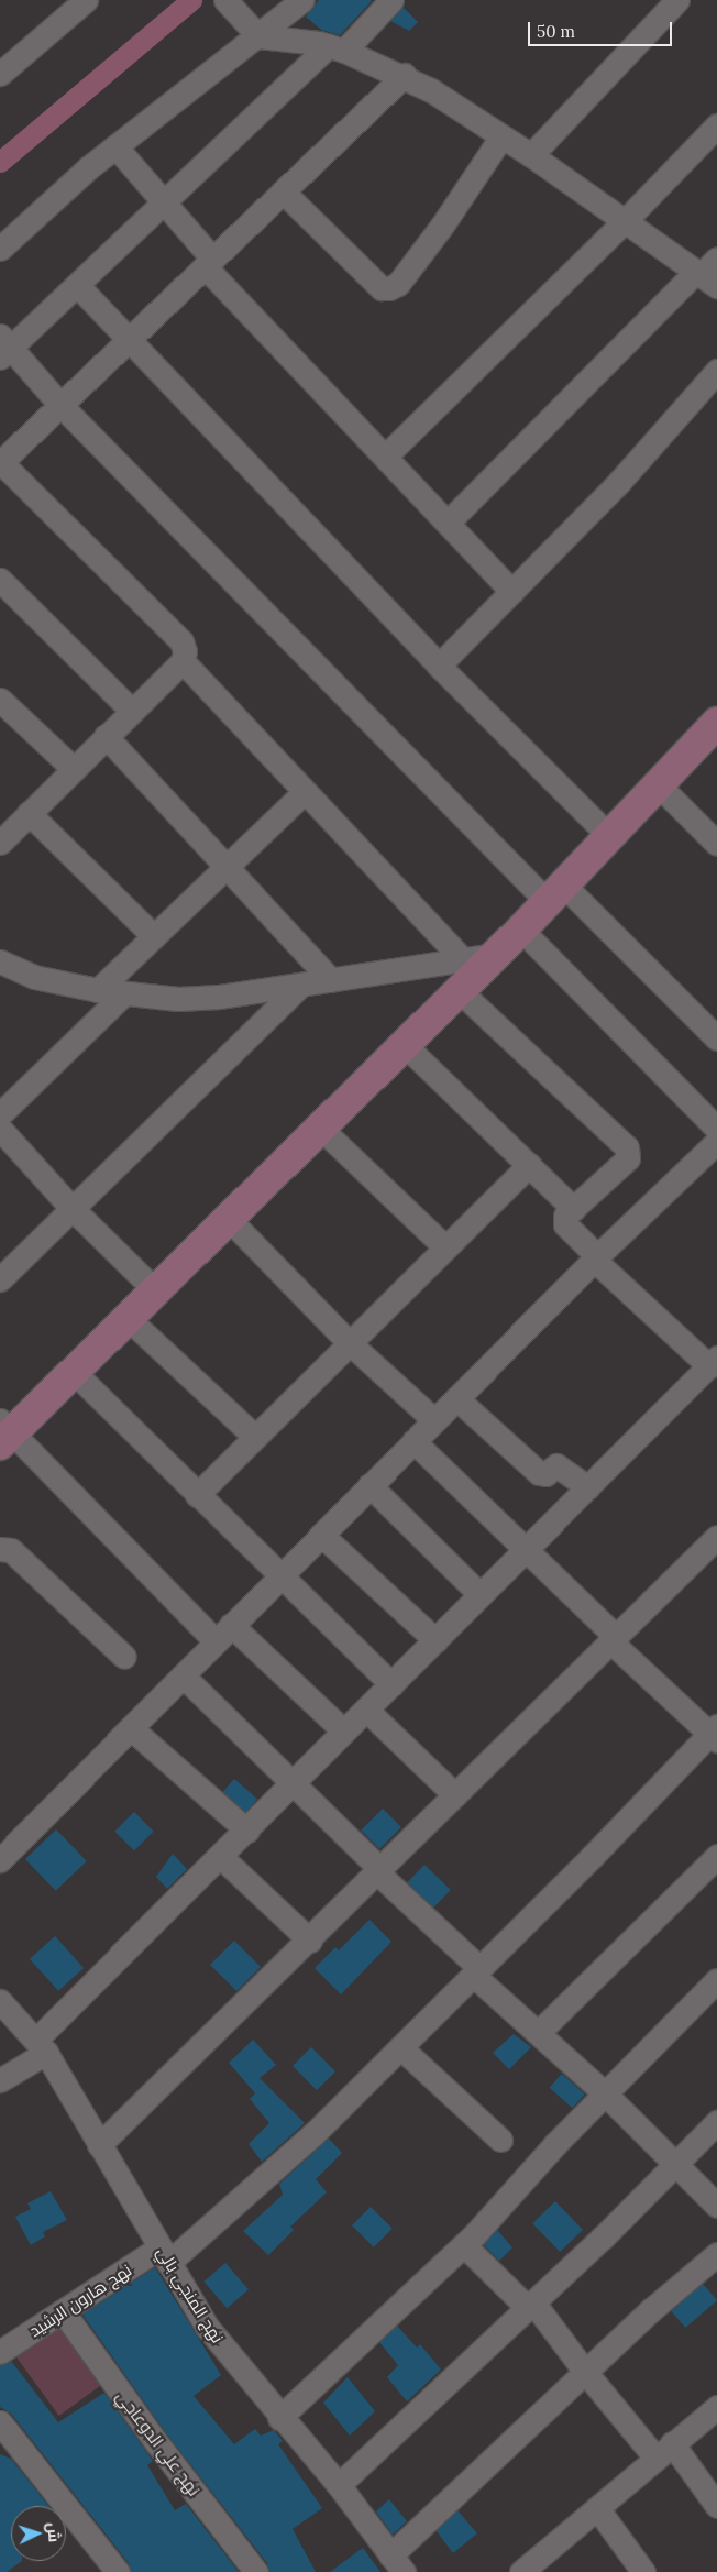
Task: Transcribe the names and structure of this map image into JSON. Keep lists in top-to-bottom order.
{
  "streets": {
    "street": ["نهج المنجي بالي", "نهج هارون الرشيد", "نهج علي الدوعاجي"]
  },
  "crossings": [
    ["نهج المنجي بالي", "نهج هارون الرشيد"],
    ["نهج هارون الرشيد", "نهج علي الدوعاجي"]
  ],
  "scale_bar": "50 m",
  "north": "right"
}
